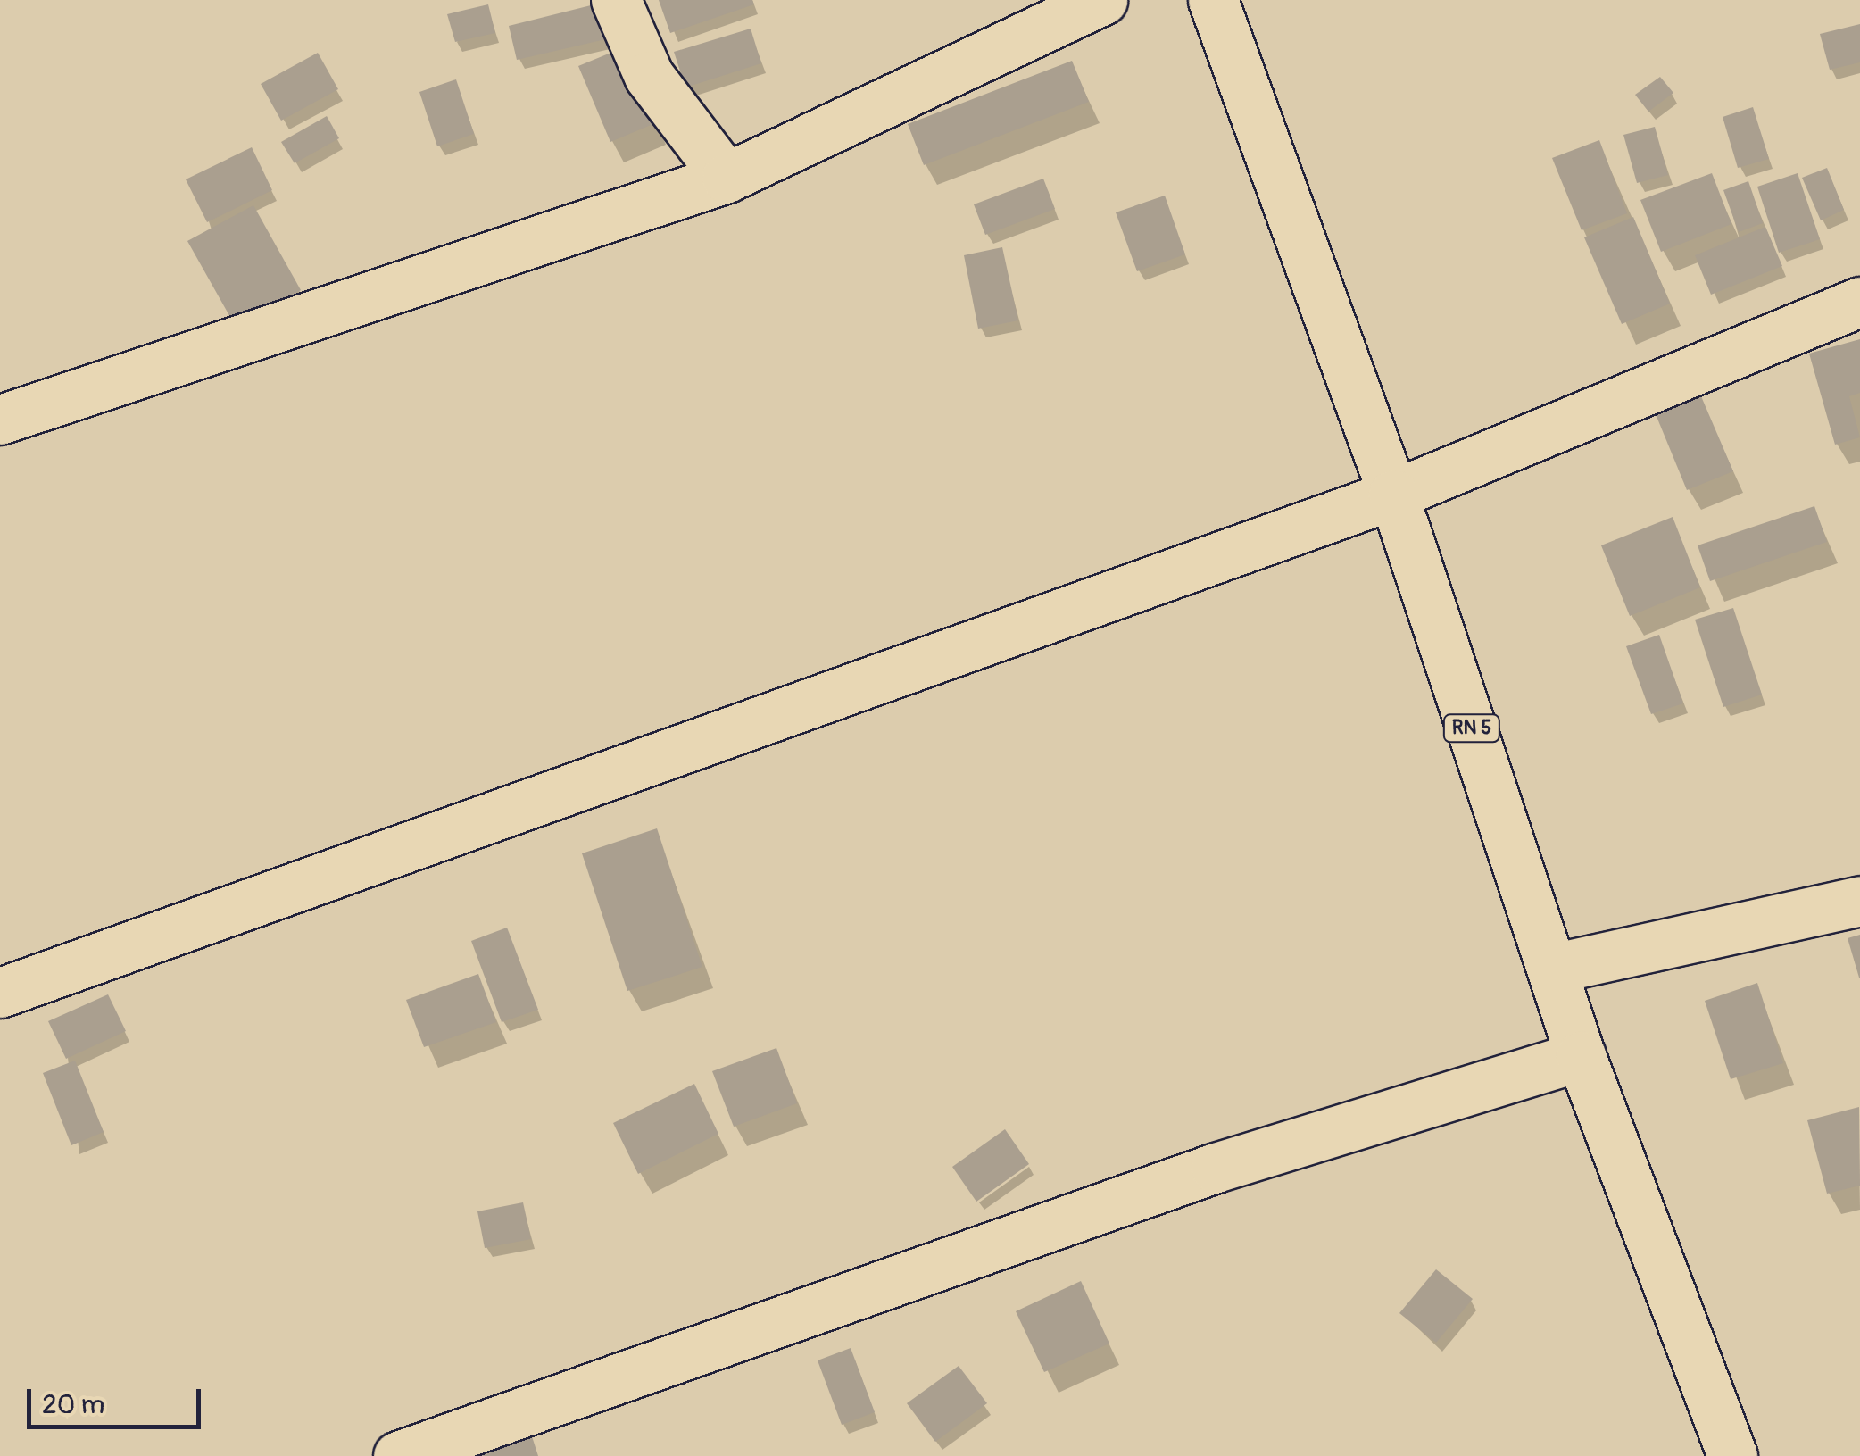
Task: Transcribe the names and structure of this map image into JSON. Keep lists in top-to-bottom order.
{
  "streets": {
    "street": ["RN 5"]
  },
  "scale_bar": "20 m"
}
